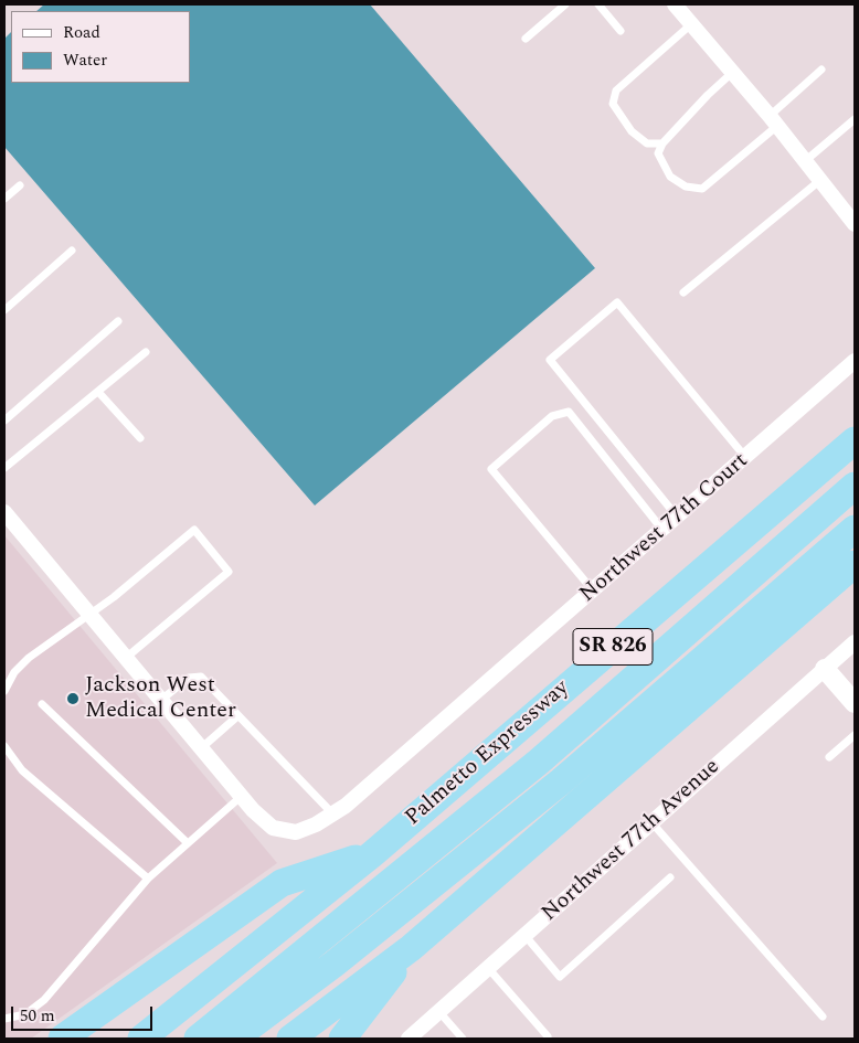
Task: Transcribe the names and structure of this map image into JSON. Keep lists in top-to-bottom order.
{
  "streets": {
    "highway": ["SR 826", "Palmetto Expressway"],
    "street": ["Northwest 77th Court", "Northwest 77th Avenue"]
  },
  "places": ["Jackson West Medical Center"],
  "legend": ["Road", "Water"],
  "scale_bar": "50 m"
}
